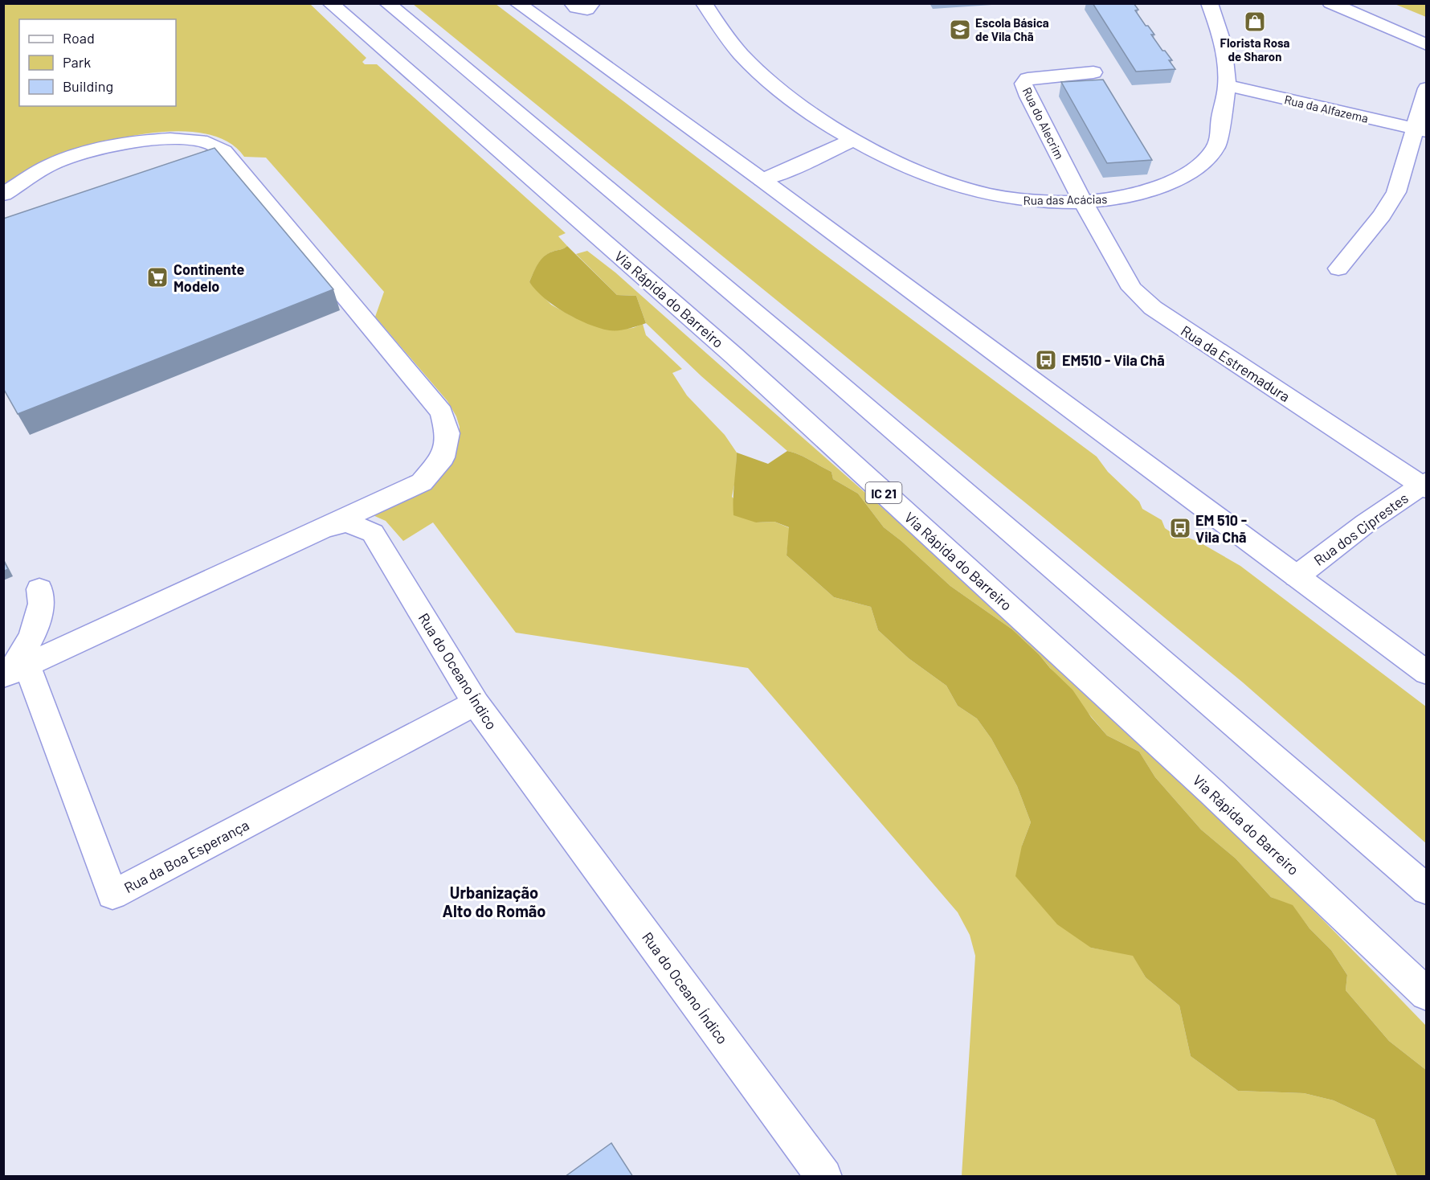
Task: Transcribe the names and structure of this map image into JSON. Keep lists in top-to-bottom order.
{
  "streets": {
    "main road": [
      "Rua da Alfazema",
      "Rua do Alecrim",
      "Rua das Acácias",
      "Via Rápida do Barreiro",
      "Rua da Estremadura",
      "IC 21",
      "Rua dos Ciprestes",
      "Rua do Oceano Índico",
      "Rua da Boa Esperança"
    ]
  },
  "crossings": [
    ["Rua da Alfazema", "Rua das Acácias"],
    ["Rua do Alecrim", "Rua das Acácias"],
    ["Rua do Alecrim", "Rua da Estremadura"],
    ["Rua das Acácias", "Rua da Estremadura"],
    ["Rua da Estremadura", "Rua dos Ciprestes"],
    ["Rua do Oceano Índico", "Rua da Boa Esperança"]
  ],
  "districts": ["Urbanização Alto do Romão"],
  "places": {
    "shop": ["Florista Rosa de Sharon"],
    "school or university": ["Escola Básica de Vila Chã"],
    "supermarket": ["Continente Modelo"],
    "bus stop": ["EM510 - Vila Chã", "EM 510 - Vila Chã"]
  },
  "legend": ["Road", "Park", "Building"]
}
